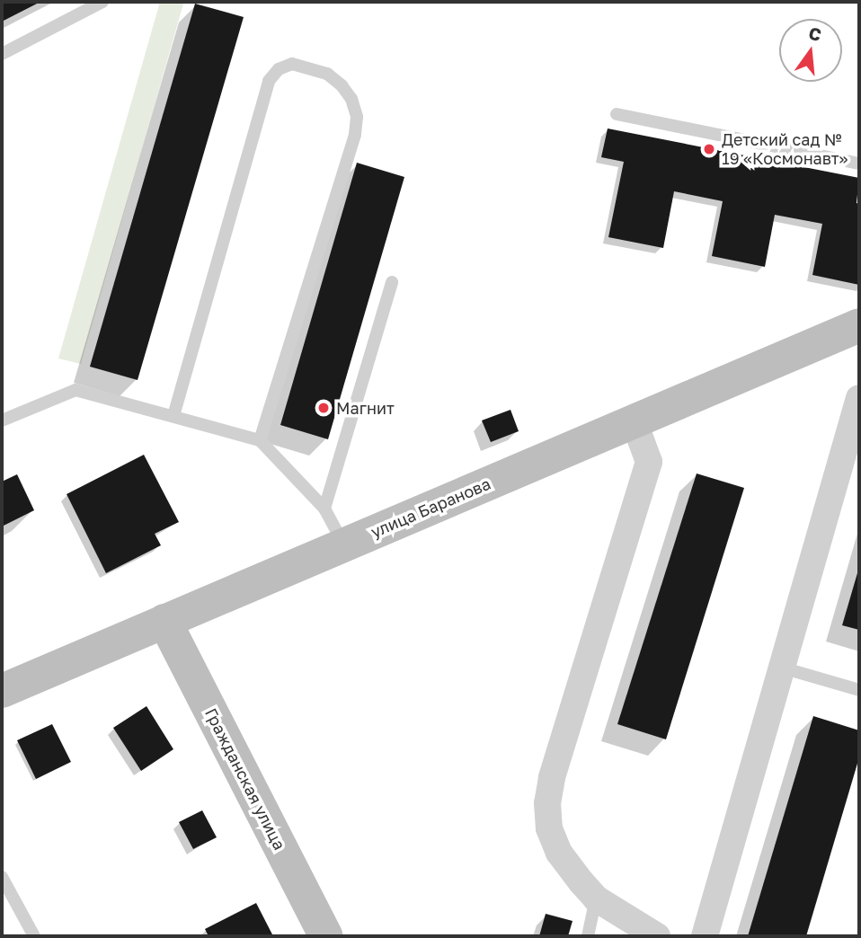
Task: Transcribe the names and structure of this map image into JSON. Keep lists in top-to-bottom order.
{
  "streets": {
    "street": ["улица Баранова", "Гражданская улица"]
  },
  "crossings": [
    ["улица Баранова", "Гражданская улица"]
  ],
  "places": ["Детский сад № 19 «Космонавт»", "Магнит"],
  "north": "top"
}
